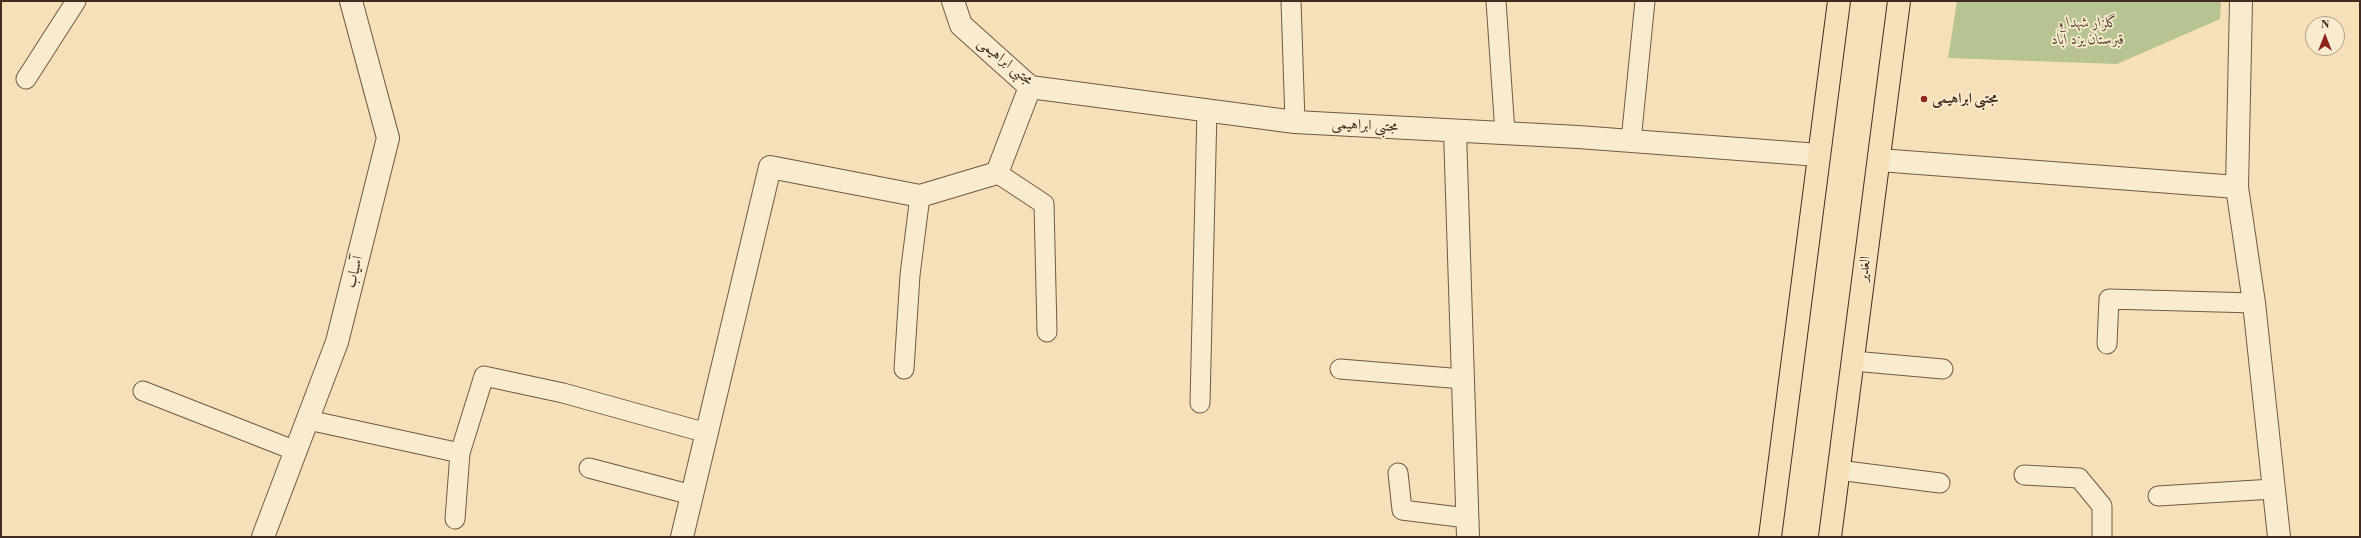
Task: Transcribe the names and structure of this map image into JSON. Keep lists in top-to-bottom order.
{
  "streets": {
    "main road": ["الغدیر"],
    "street": ["مجتبی ابراهیمی", "آسیاب"]
  },
  "parks": ["گلزار شهدا و قبرستان یزد آباد"],
  "places": ["مجتبی ابراهیمی"],
  "north": "top"
}
